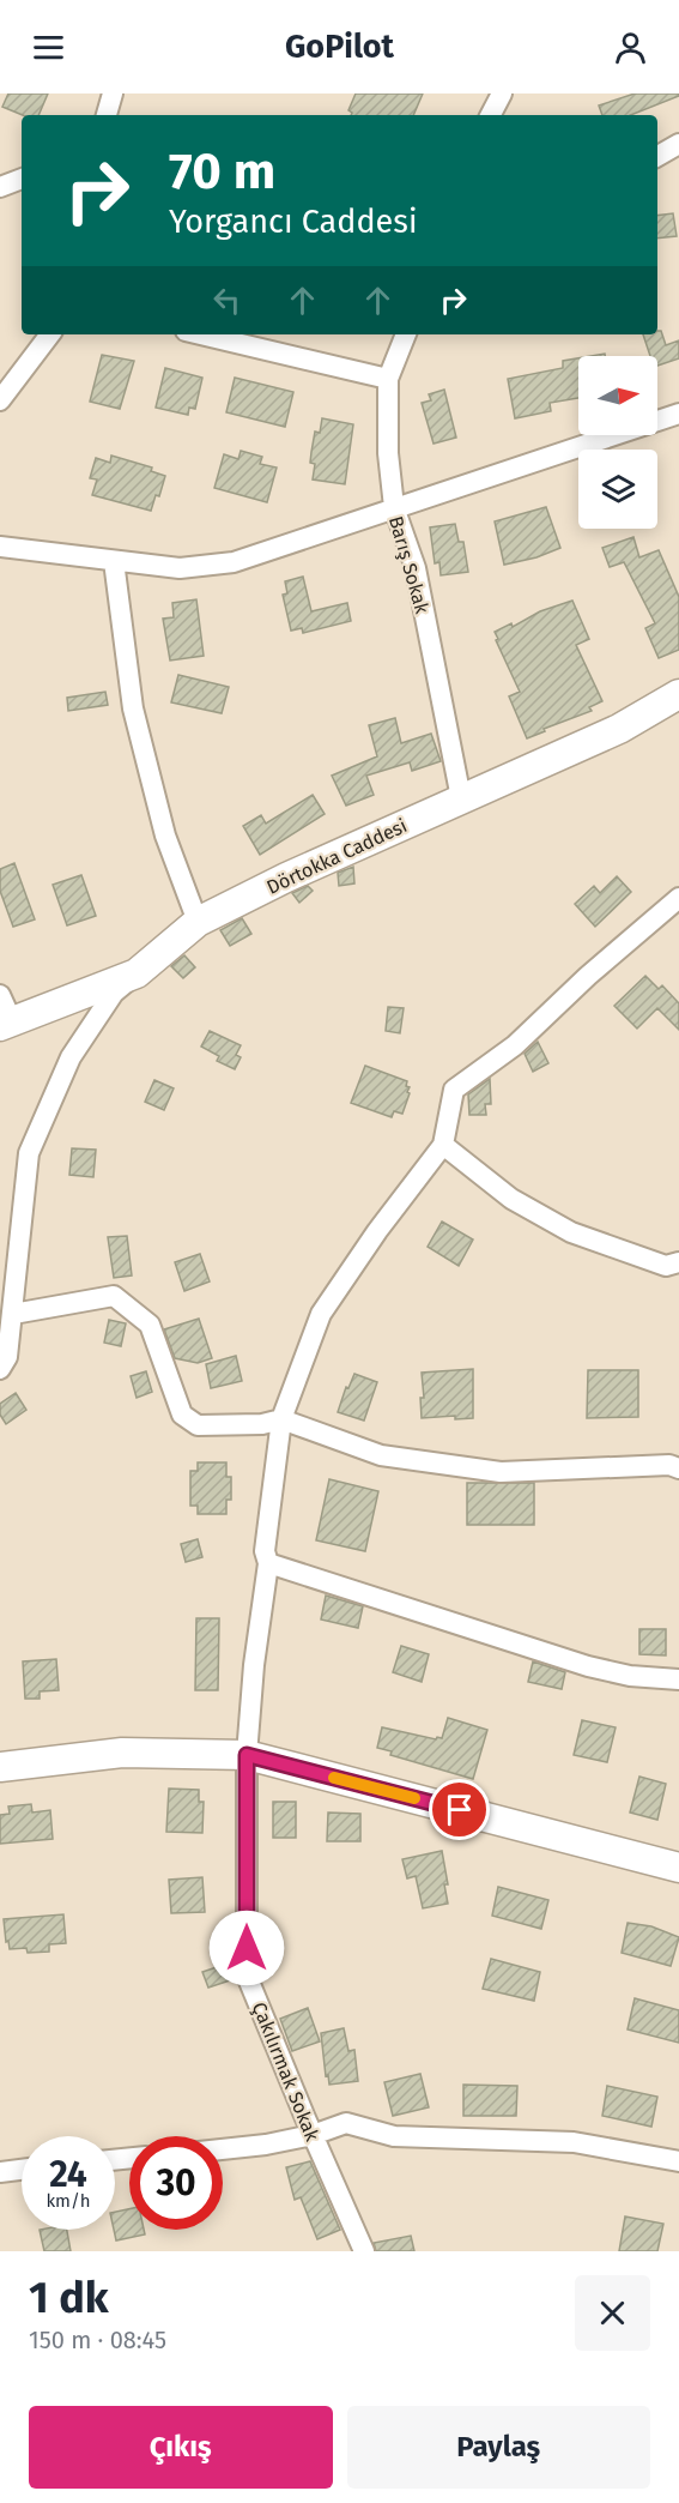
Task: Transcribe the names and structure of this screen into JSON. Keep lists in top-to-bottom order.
{
  "streets": {
    "street": ["Barış Sokak", "Dörtokka Caddesi", "Çakılırmak Sokak"]
  },
  "crossings": [
    ["Barış Sokak", "Dörtokka Caddesi"]
  ],
  "north": "right",
  "page": {
    "header": "GoPilot",
    "turn": ["70 m", "Yorgancı Caddesi"],
    "speed": "24 km/h",
    "limit": "30",
    "heading": ["1 dk", "150 m · 08:45"],
    "buttons": ["Çıkış", "Paylaş"]
  }
}
